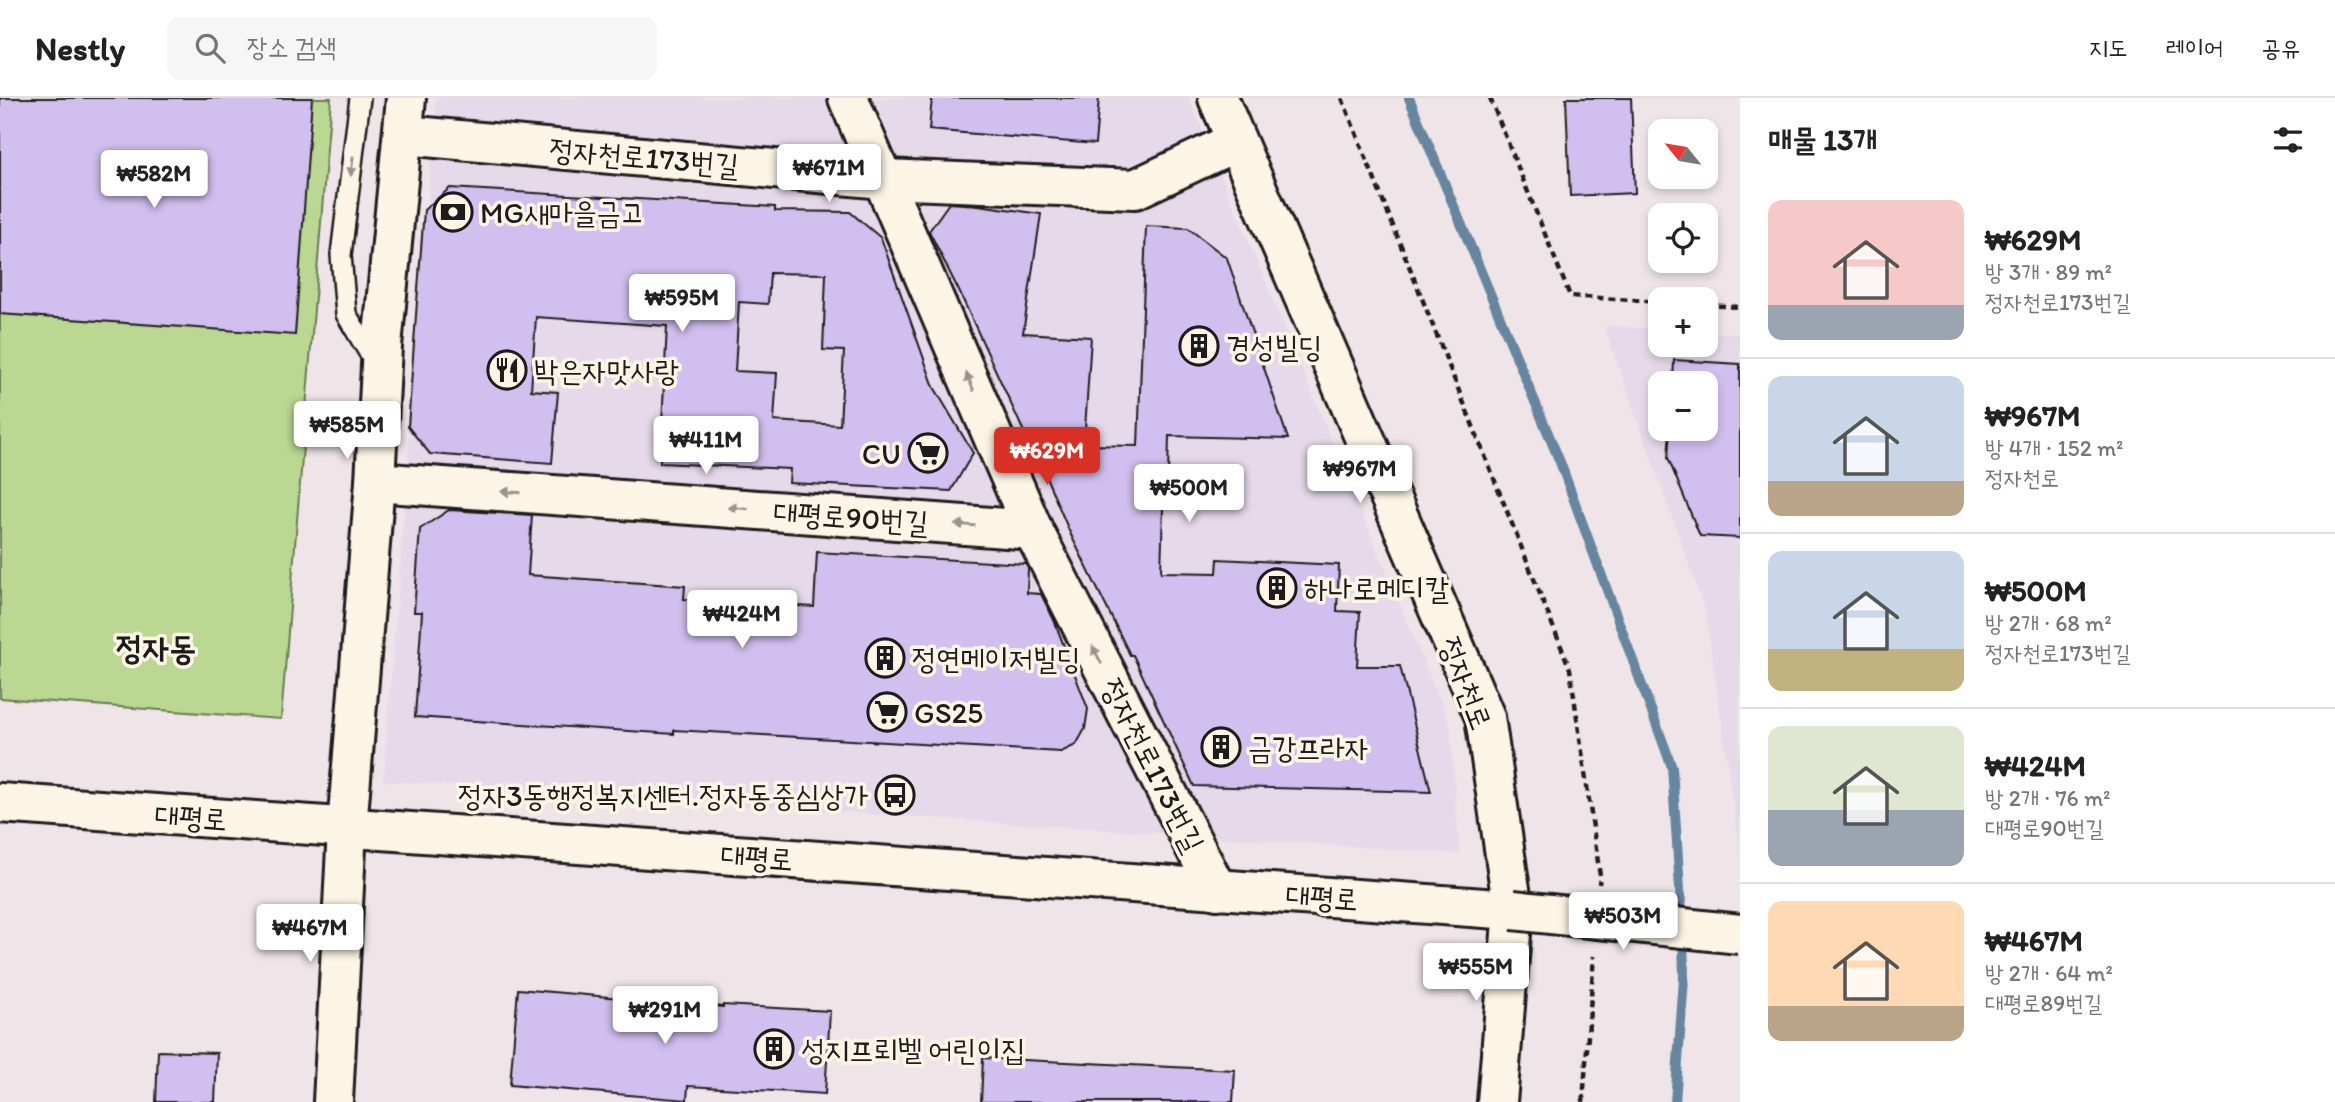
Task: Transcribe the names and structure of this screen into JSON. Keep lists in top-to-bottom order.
{
  "streets": {
    "street": [
      "정자천로173번길",
      "대평로90번길",
      "정자천로",
      "대평로"
    ]
  },
  "crossings": [
    ["정자천로173번길", "대평로90번길"],
    ["정자천로173번길", "정자천로"],
    ["정자천로173번길", "대평로"],
    ["정자천로", "대평로"]
  ],
  "one_way": ["정자천로173번길", "대평로90번길"],
  "districts": ["정자동"],
  "places": {
    "bank": ["MG새마을금고"],
    "building": [
      "경성빌딩",
      "하나로메디칼",
      "정연메이저빌딩",
      "금강프라자",
      "성지프뢰벨 어린이집"
    ],
    "restaurant": ["박은자맛사랑"],
    "supermarket": ["CU", "GS25"],
    "bus stop": ["정자3동행정복지센터.정자동중심상가"]
  },
  "north": "top left",
  "page": {
    "header": "Nestly",
    "search": "장소 검색",
    "nav": ["지도", "레이어", "공유"],
    "heading": "매물 13개",
    "map_buttons": ["+", "−"],
    "price": [
      "₩671M",
      "₩582M",
      "₩595M",
      "₩585M",
      "₩411M",
      "₩629M",
      "₩967M",
      "₩500M",
      "₩424M",
      "₩503M",
      "₩467M",
      "₩555M",
      "₩291M"
    ],
    "list": [
      {
        "name": "₩629M",
        "note": "방 3개 · 89 m² · 정자천로173번길"
      },
      {
        "name": "₩967M",
        "note": "방 4개 · 152 m² · 정자천로"
      },
      {
        "name": "₩500M",
        "note": "방 2개 · 68 m² · 정자천로173번길"
      },
      {
        "name": "₩424M",
        "note": "방 2개 · 76 m² · 대평로90번길"
      },
      {
        "name": "₩467M",
        "note": "방 2개 · 64 m² · 대평로89번길"
      }
    ]
  }
}
